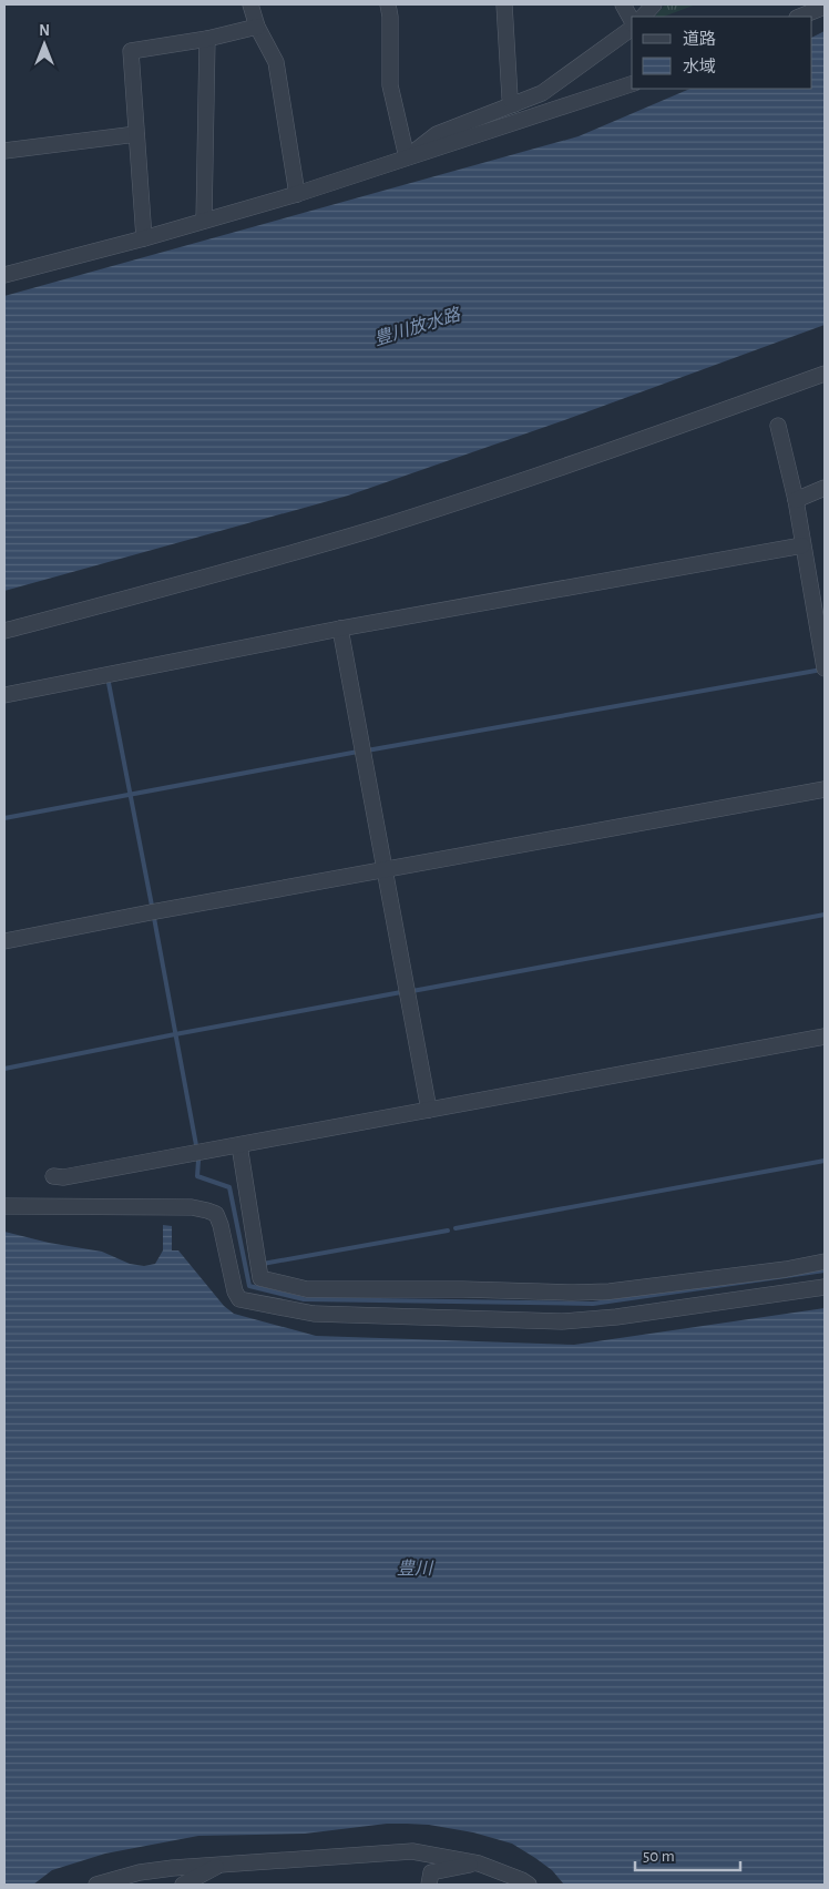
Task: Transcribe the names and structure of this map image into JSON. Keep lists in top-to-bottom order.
{
  "water": ["豊川放水路", "豊川"],
  "legend": ["道路", "水域"],
  "scale_bar": "50 m",
  "north": "top"
}
